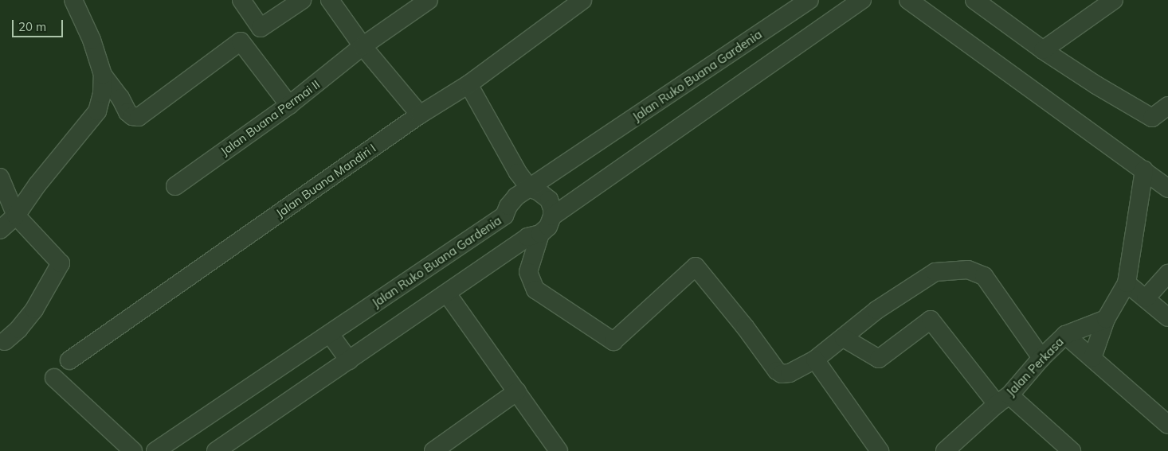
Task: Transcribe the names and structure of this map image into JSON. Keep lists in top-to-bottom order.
{
  "streets": {
    "street": [
      "Jalan Ruko Buana Gardenia",
      "Jalan Buana Permai II",
      "Jalan Buana Mandiri I",
      "Jalan Perkasa"
    ]
  },
  "scale_bar": "20 m"
}
